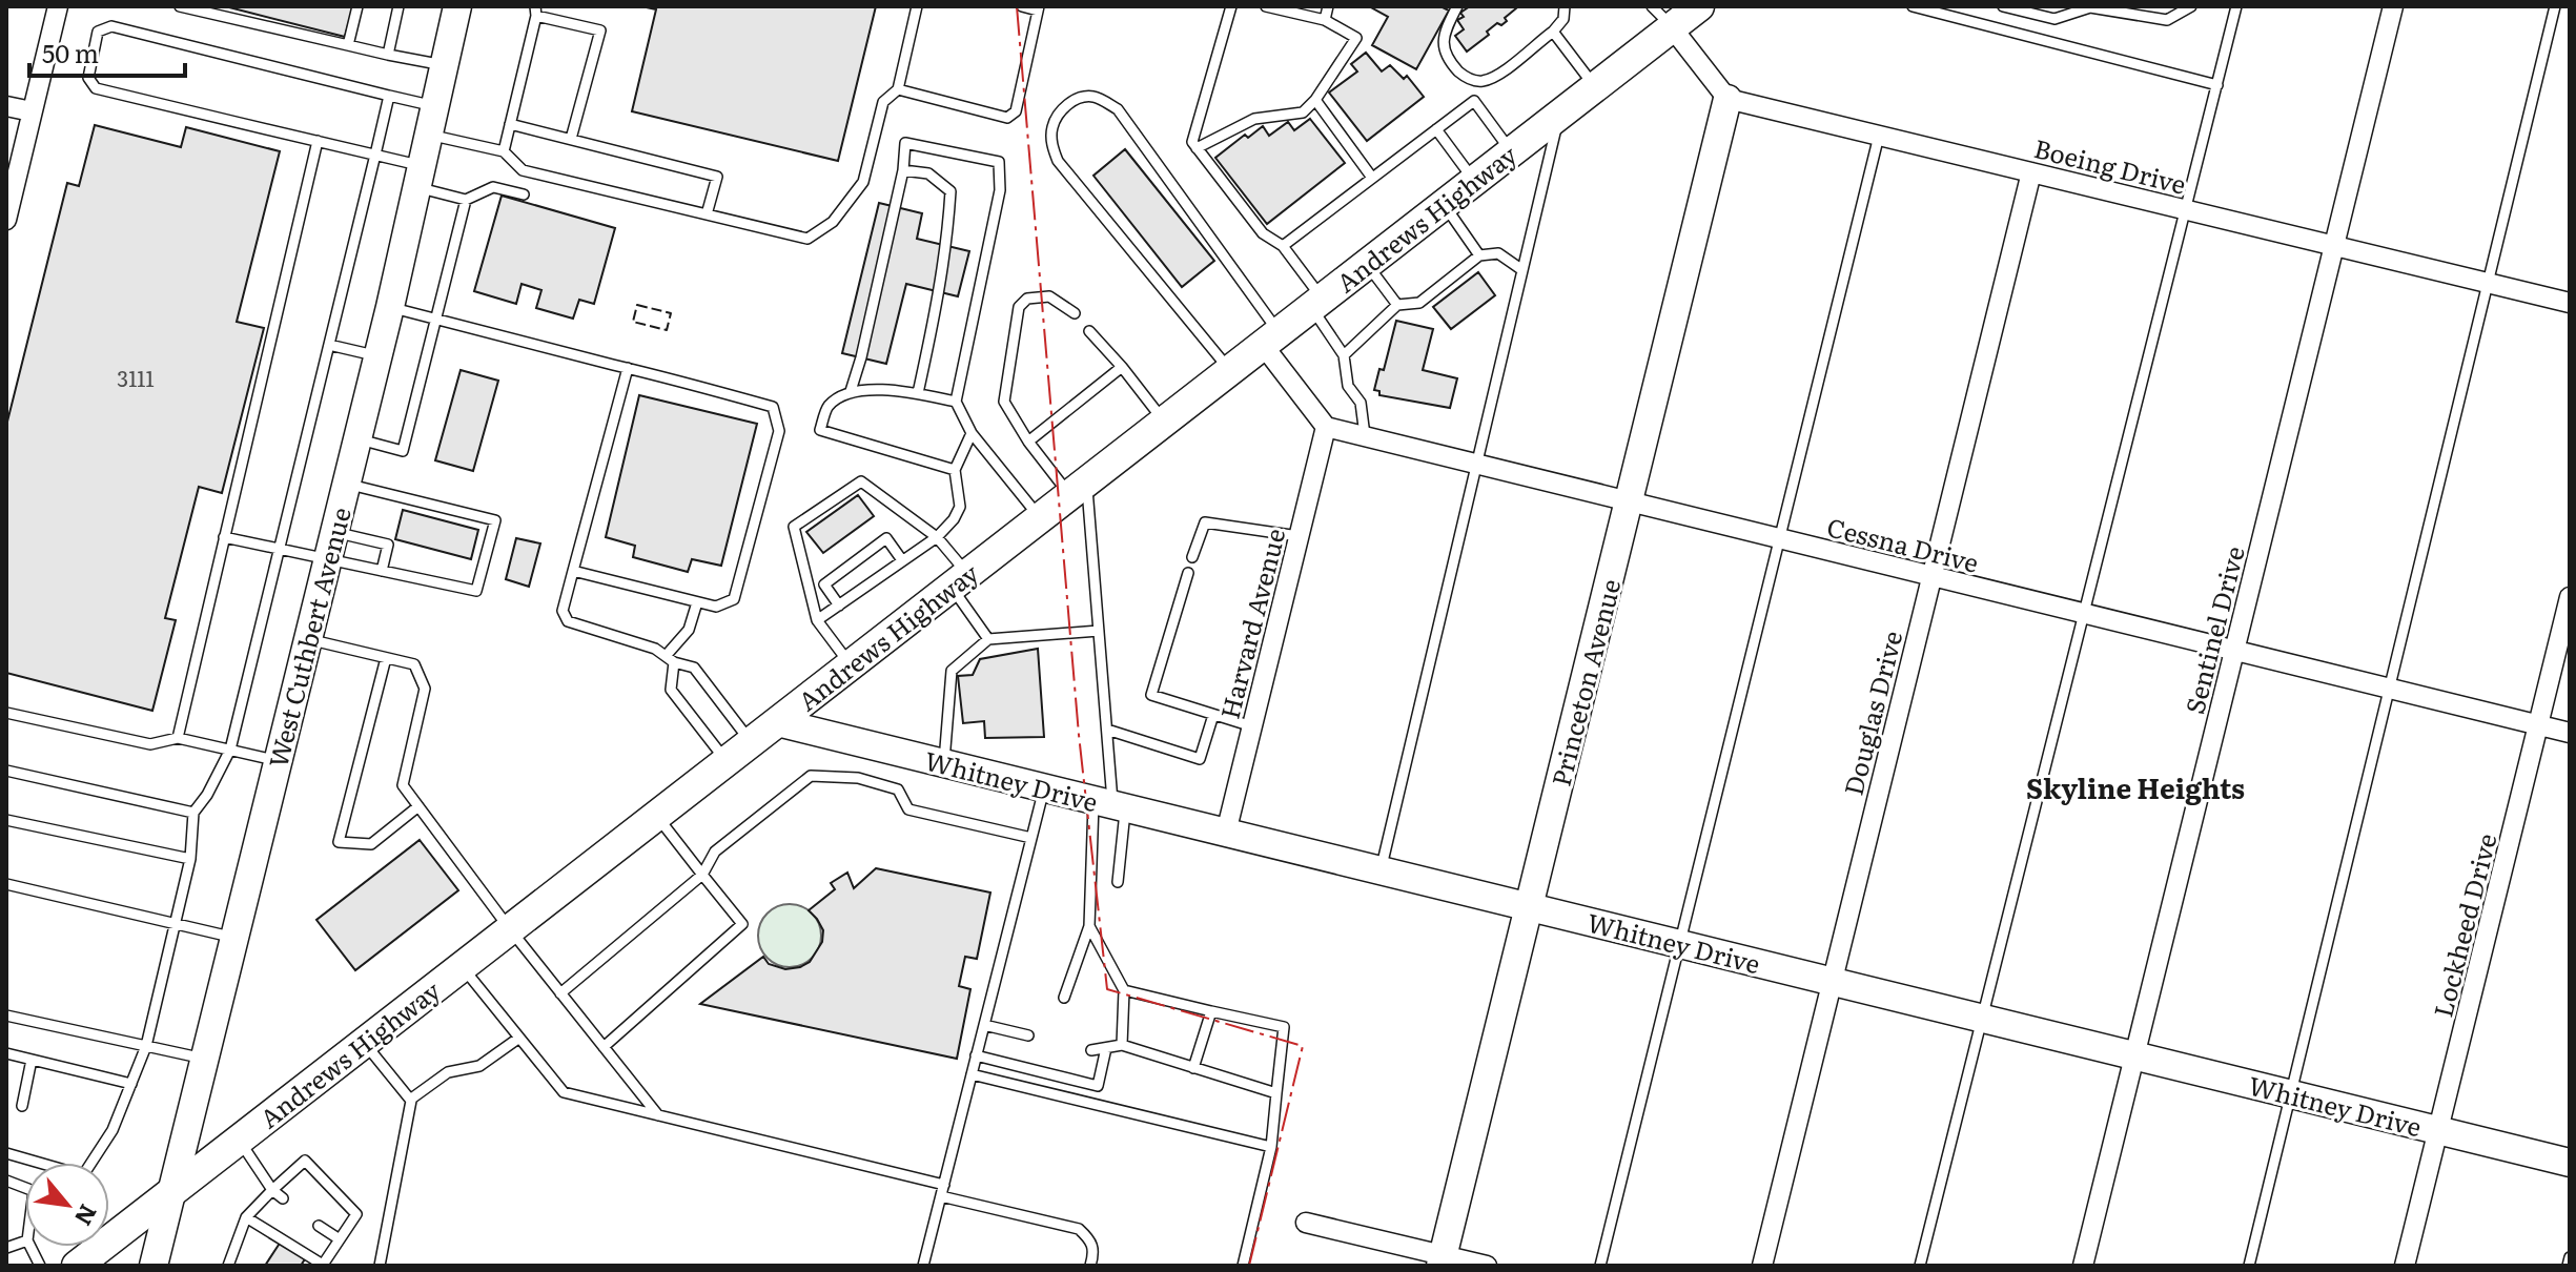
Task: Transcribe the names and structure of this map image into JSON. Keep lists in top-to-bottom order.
{
  "streets": {
    "main road": ["Andrews Highway"],
    "street": [
      "Boeing Drive",
      "Cessna Drive",
      "Harvard Avenue",
      "Sentinel Drive",
      "West Cuthbert Avenue",
      "Princeton Avenue",
      "Douglas Drive",
      "Whitney Drive",
      "Lockheed Drive"
    ]
  },
  "crossings": [
    ["Boeing Drive", "Sentinel Drive"],
    ["Boeing Drive", "Princeton Avenue"],
    ["Boeing Drive", "Douglas Drive"],
    ["Andrews Highway", "West Cuthbert Avenue"],
    ["Andrews Highway", "Whitney Drive"],
    ["Cessna Drive", "Harvard Avenue"],
    ["Cessna Drive", "Sentinel Drive"],
    ["Cessna Drive", "Princeton Avenue"],
    ["Cessna Drive", "Douglas Drive"],
    ["Cessna Drive", "Lockheed Drive"],
    ["Harvard Avenue", "Whitney Drive"],
    ["Sentinel Drive", "Whitney Drive"],
    ["Princeton Avenue", "Whitney Drive"],
    ["Douglas Drive", "Whitney Drive"],
    ["Whitney Drive", "Lockheed Drive"]
  ],
  "districts": ["Skyline Heights"],
  "house_numbers": ["3111"],
  "scale_bar": "50 m",
  "north": "bottom right"
}
